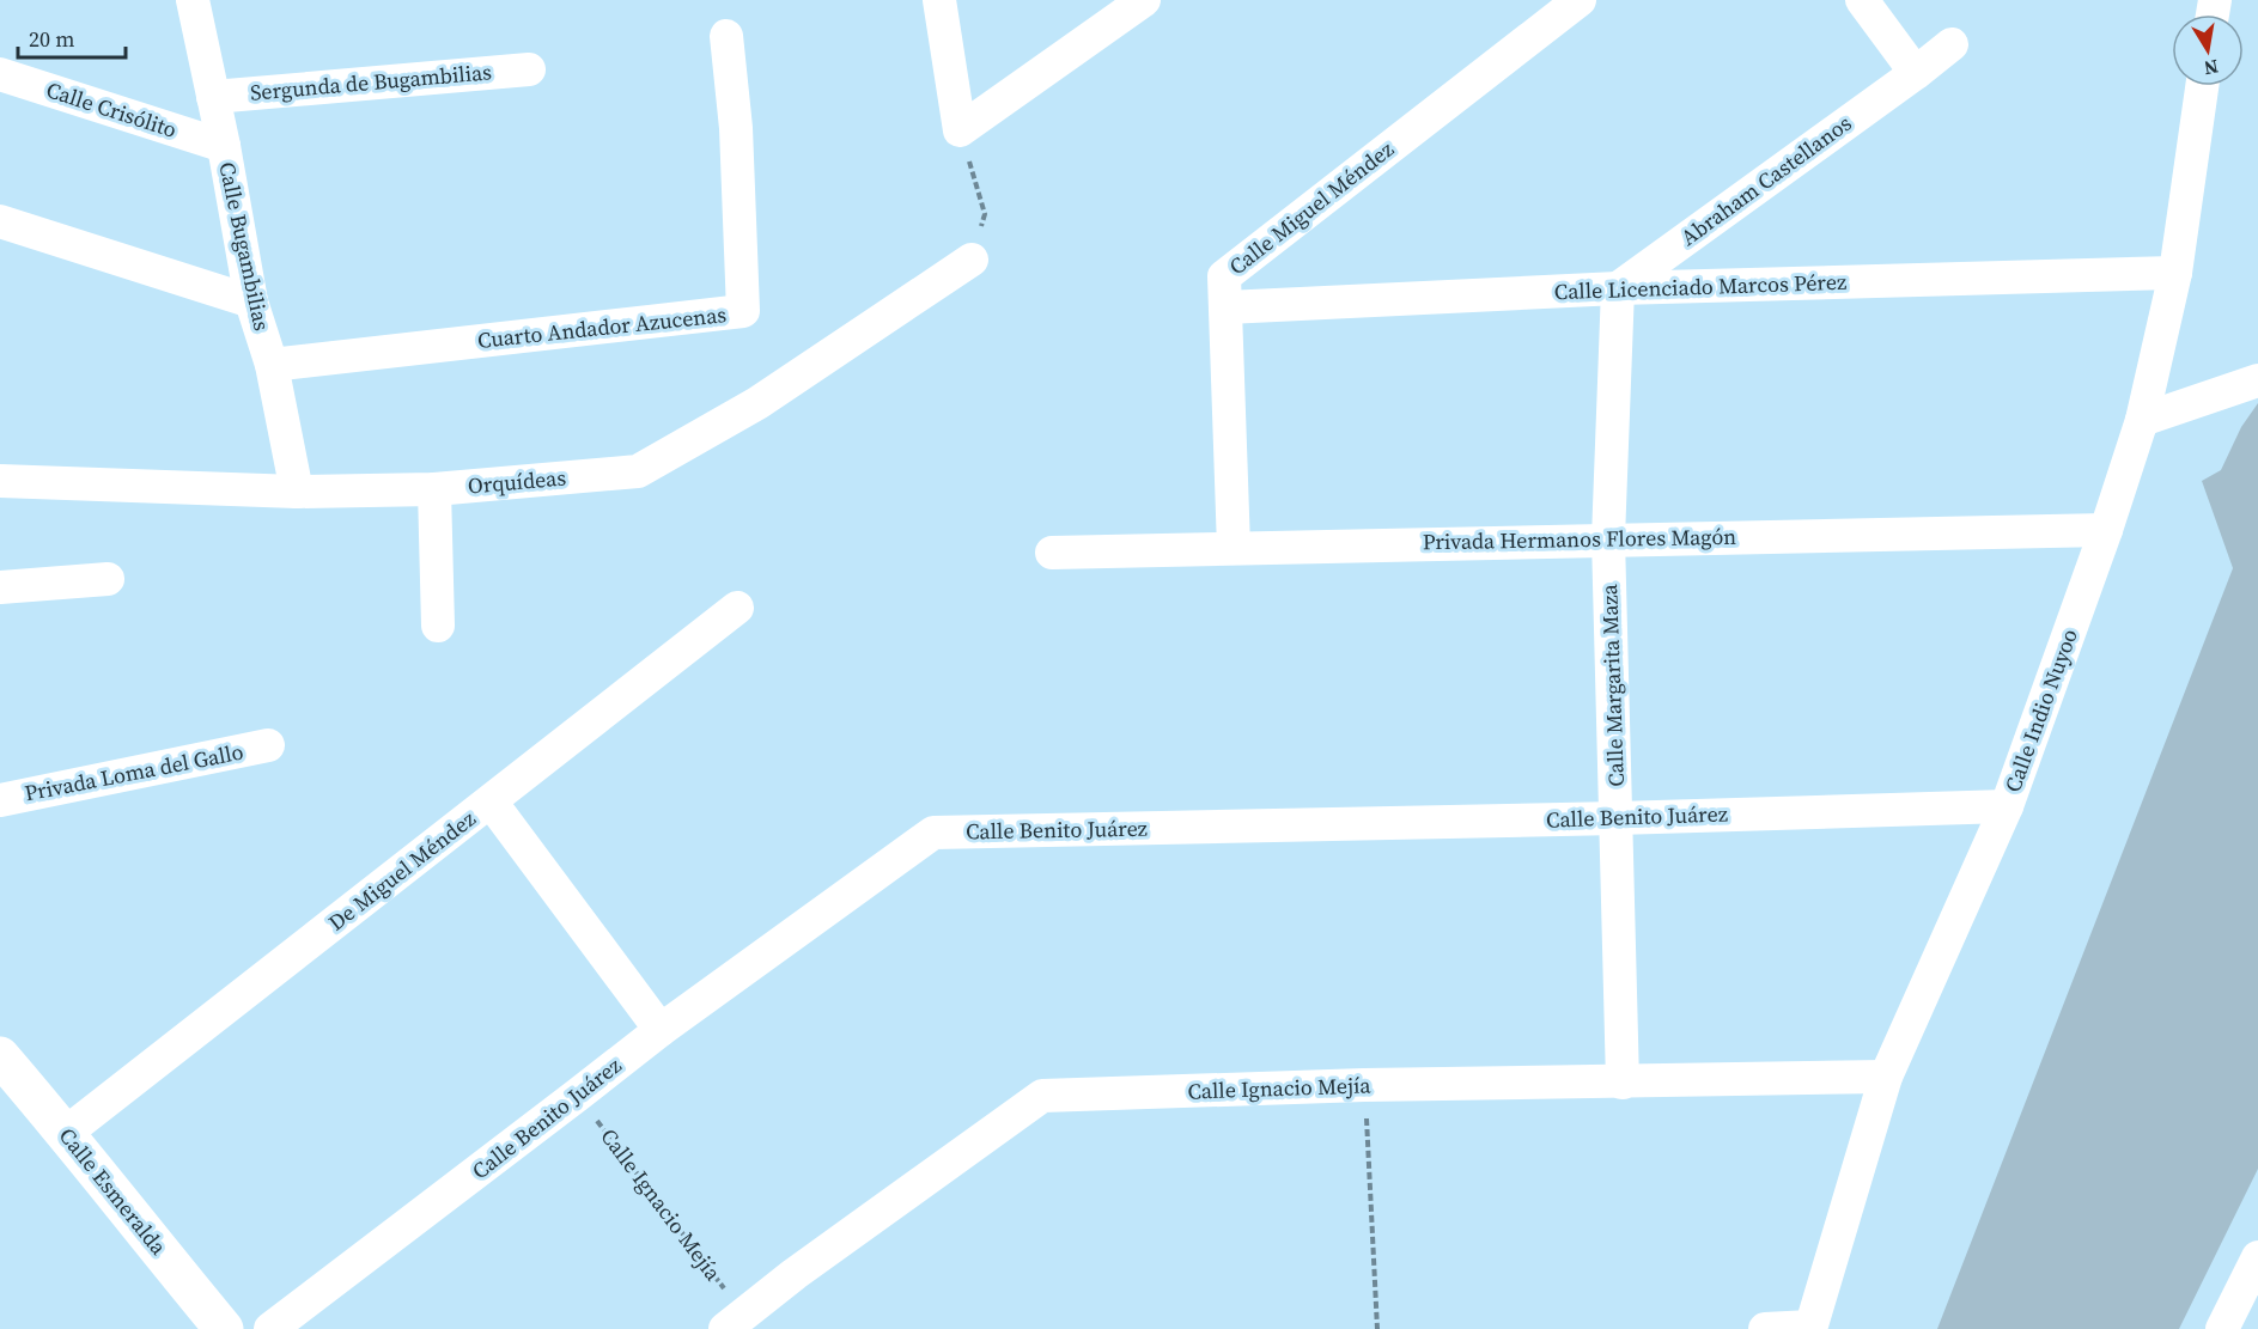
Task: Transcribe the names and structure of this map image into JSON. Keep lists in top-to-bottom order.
{
  "streets": {
    "street": [
      "Sergunda de Bugambilias",
      "Calle Crisólito",
      "Abraham Castellanos",
      "Calle Miguel Méndez",
      "Calle Bugambilias",
      "Calle Licenciado Marcos Pérez",
      "Cuarto Andador Azucenas",
      "Orquídeas",
      "Privada Hermanos Flores Magón",
      "Calle Margarita Maza",
      "Calle Indio Nuyoo",
      "Privada Loma del Gallo",
      "Calle Benito Juárez",
      "De Miguel Méndez",
      "Calle Ignacio Mejía",
      "Calle Esmeralda"
    ]
  },
  "crossings": [
    ["Sergunda de Bugambilias", "Calle Bugambilias"],
    ["Calle Crisólito", "Calle Bugambilias"],
    ["Abraham Castellanos", "Calle Licenciado Marcos Pérez"],
    ["Abraham Castellanos", "Calle Margarita Maza"],
    ["Calle Miguel Méndez", "Calle Licenciado Marcos Pérez"],
    ["Calle Miguel Méndez", "Privada Hermanos Flores Magón"],
    ["Calle Bugambilias", "Cuarto Andador Azucenas"],
    ["Calle Bugambilias", "Orquídeas"],
    ["Calle Licenciado Marcos Pérez", "Calle Margarita Maza"],
    ["Calle Licenciado Marcos Pérez", "Calle Indio Nuyoo"],
    ["Privada Hermanos Flores Magón", "Calle Margarita Maza"],
    ["Privada Hermanos Flores Magón", "Calle Indio Nuyoo"],
    ["Calle Margarita Maza", "Calle Benito Juárez"],
    ["Calle Margarita Maza", "Calle Ignacio Mejía"],
    ["Calle Indio Nuyoo", "Calle Benito Juárez"],
    ["Calle Indio Nuyoo", "Calle Ignacio Mejía"],
    ["Calle Benito Juárez", "Calle Ignacio Mejía"],
    ["De Miguel Méndez", "Calle Esmeralda"]
  ],
  "scale_bar": "20 m",
  "north": "bottom"
}
